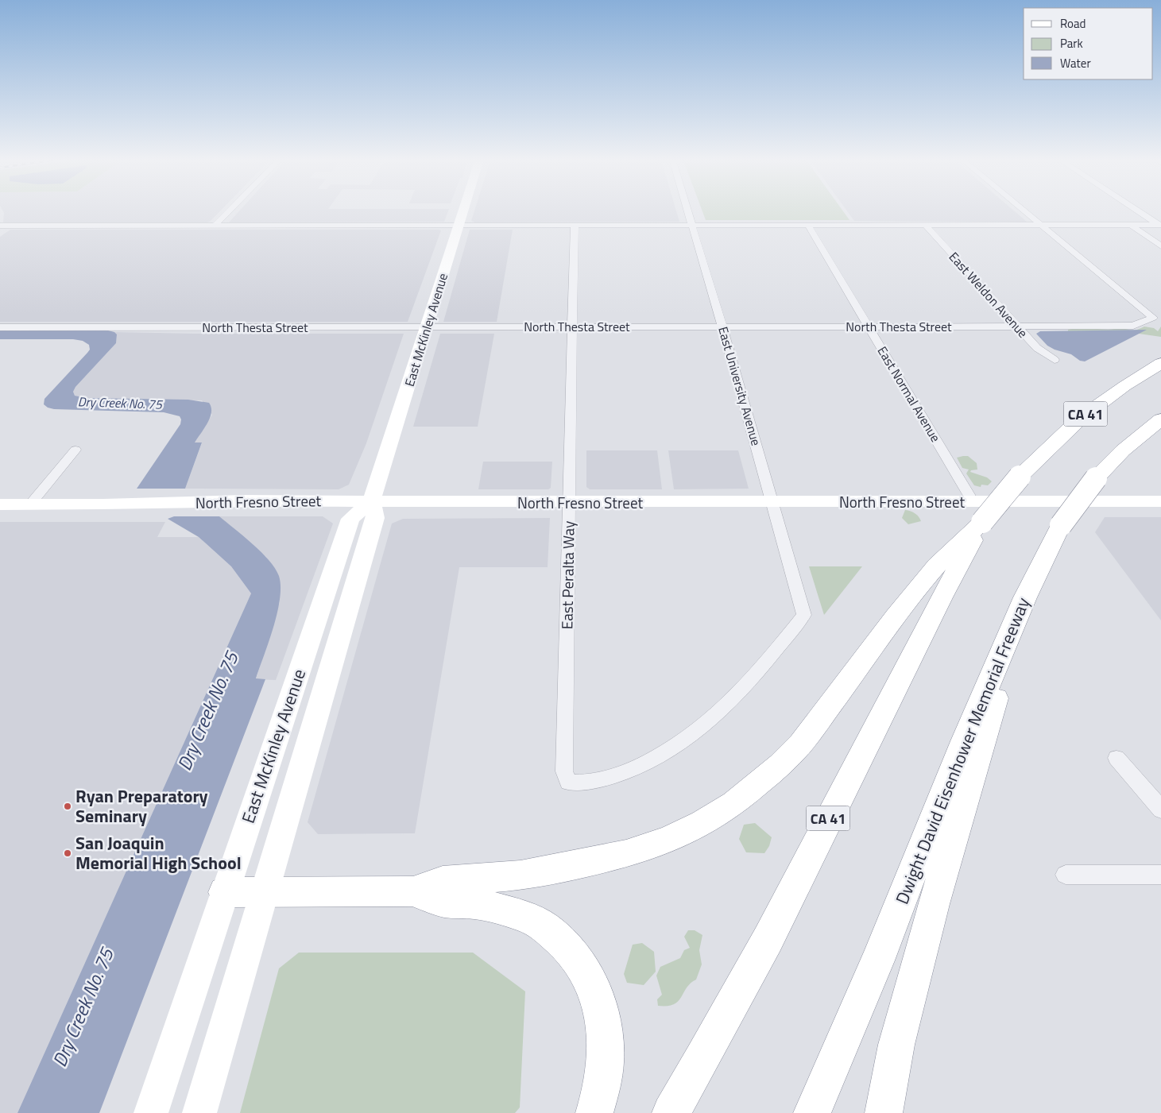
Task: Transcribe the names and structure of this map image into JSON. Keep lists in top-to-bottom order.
{
  "streets": {
    "highway": ["CA 41", "Dwight David Eisenhower Memorial Freeway"],
    "main road": ["East McKinley Avenue", "North Fresno Street"],
    "street": [
      "East Weldon Avenue",
      "North Thesta Street",
      "East University Avenue",
      "East Normal Avenue",
      "East Peralta Way"
    ]
  },
  "crossings": [
    ["East Weldon Avenue", "North Thesta Street"],
    ["North Thesta Street", "East McKinley Avenue"],
    ["North Thesta Street", "East University Avenue"],
    ["North Thesta Street", "East Normal Avenue"],
    ["North Thesta Street", "East Peralta Way"],
    ["East McKinley Avenue", "North Fresno Street"],
    ["East University Avenue", "North Fresno Street"],
    ["East University Avenue", "East Peralta Way"],
    ["East Normal Avenue", "CA 41"],
    ["East Normal Avenue", "North Fresno Street"],
    ["CA 41", "North Fresno Street"],
    ["North Fresno Street", "East Peralta Way"]
  ],
  "water": ["Dry Creek No. 75"],
  "places": ["Ryan Preparatory Seminary", "San Joaquin Memorial High School"],
  "legend": ["Road", "Park", "Water"]
}
